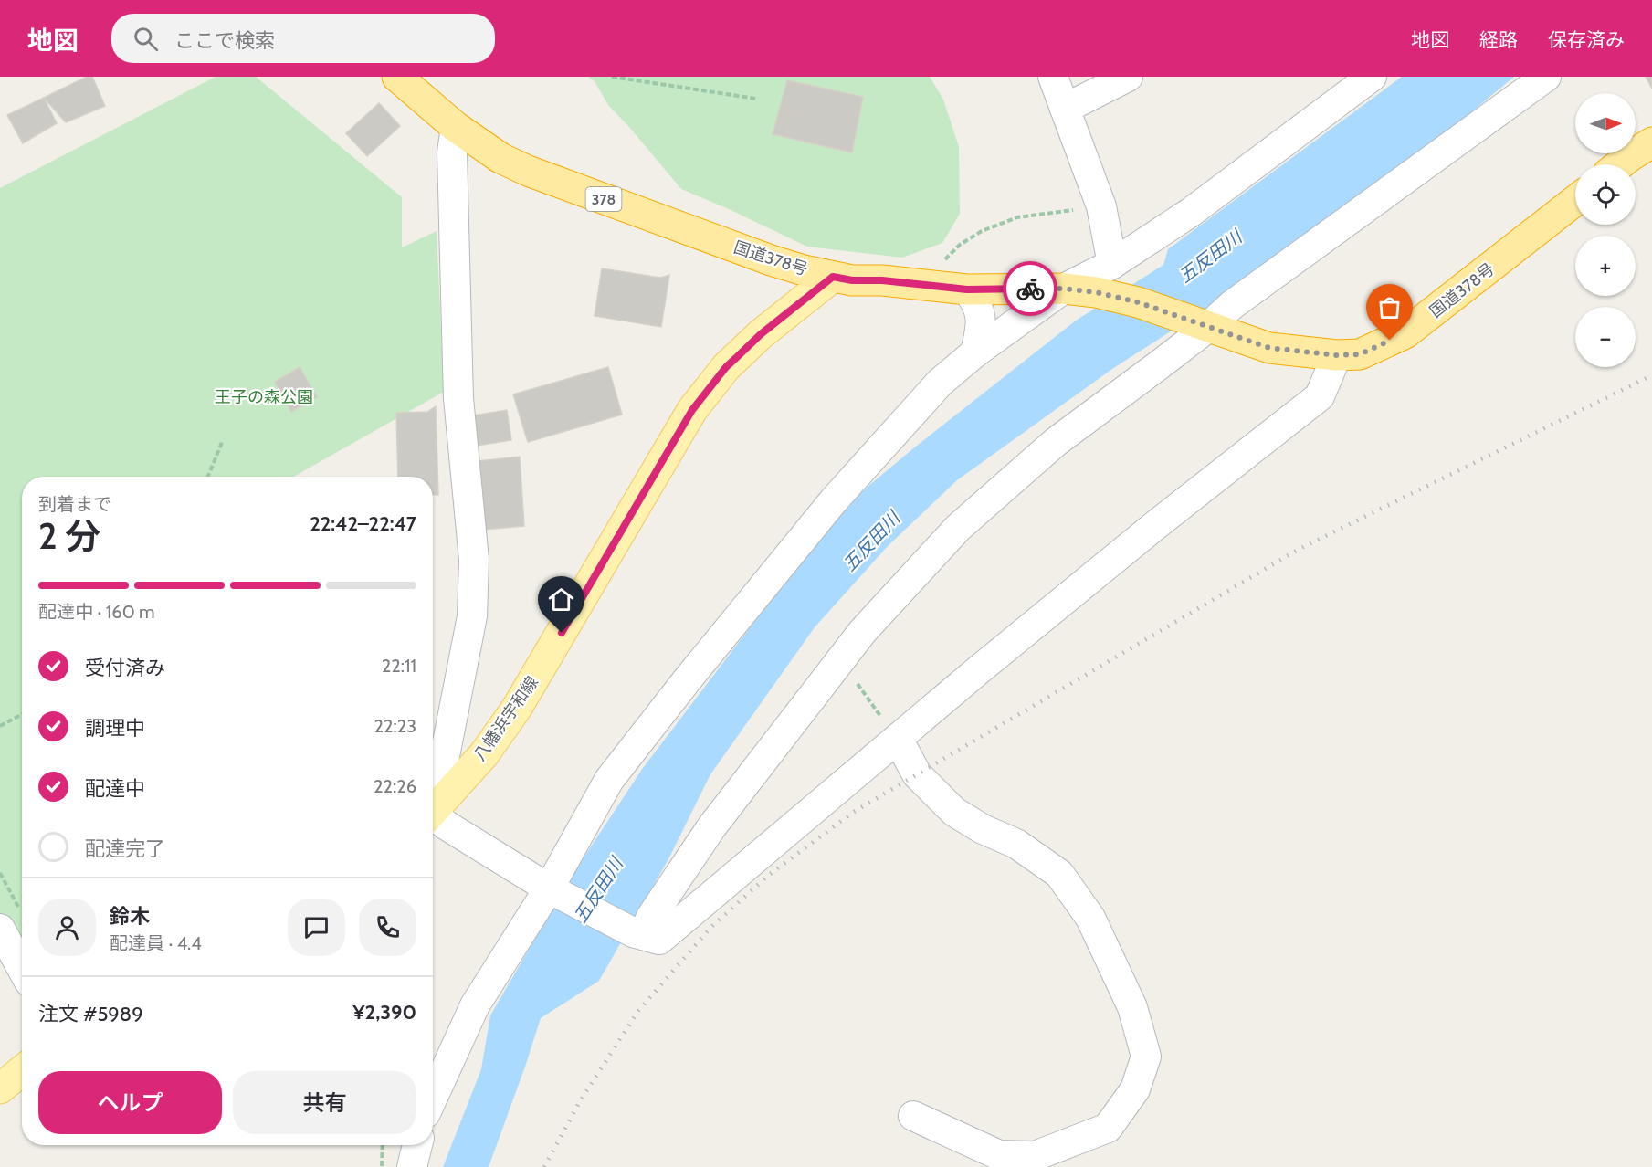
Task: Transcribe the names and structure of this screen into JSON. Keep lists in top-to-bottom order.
{
  "streets": {
    "highway": ["378", "国道378号"],
    "main road": ["八幡浜宇和線"]
  },
  "crossings": [
    ["国道378号", "八幡浜宇和線"]
  ],
  "water": ["五反田川"],
  "parks": ["王子の森公園"],
  "north": "right",
  "page": {
    "header": "地図",
    "search": "ここで検索",
    "nav": ["地図", "経路", "保存済み"],
    "map_buttons": ["+", "−"],
    "heading": ["2 分", "到着まで", "22:42–22:47"],
    "panel": [
      "鈴木",
      "配達員 · 4.4",
      "注文 #5989",
      "¥2,390"
    ],
    "bar": "配達中 · 160 m",
    "list": [
      ["受付済み", "22:11"],
      ["調理中", "22:23"],
      ["配達中", "22:26"],
      "配達完了"
    ],
    "buttons": ["ヘルプ", "共有"]
  }
}
